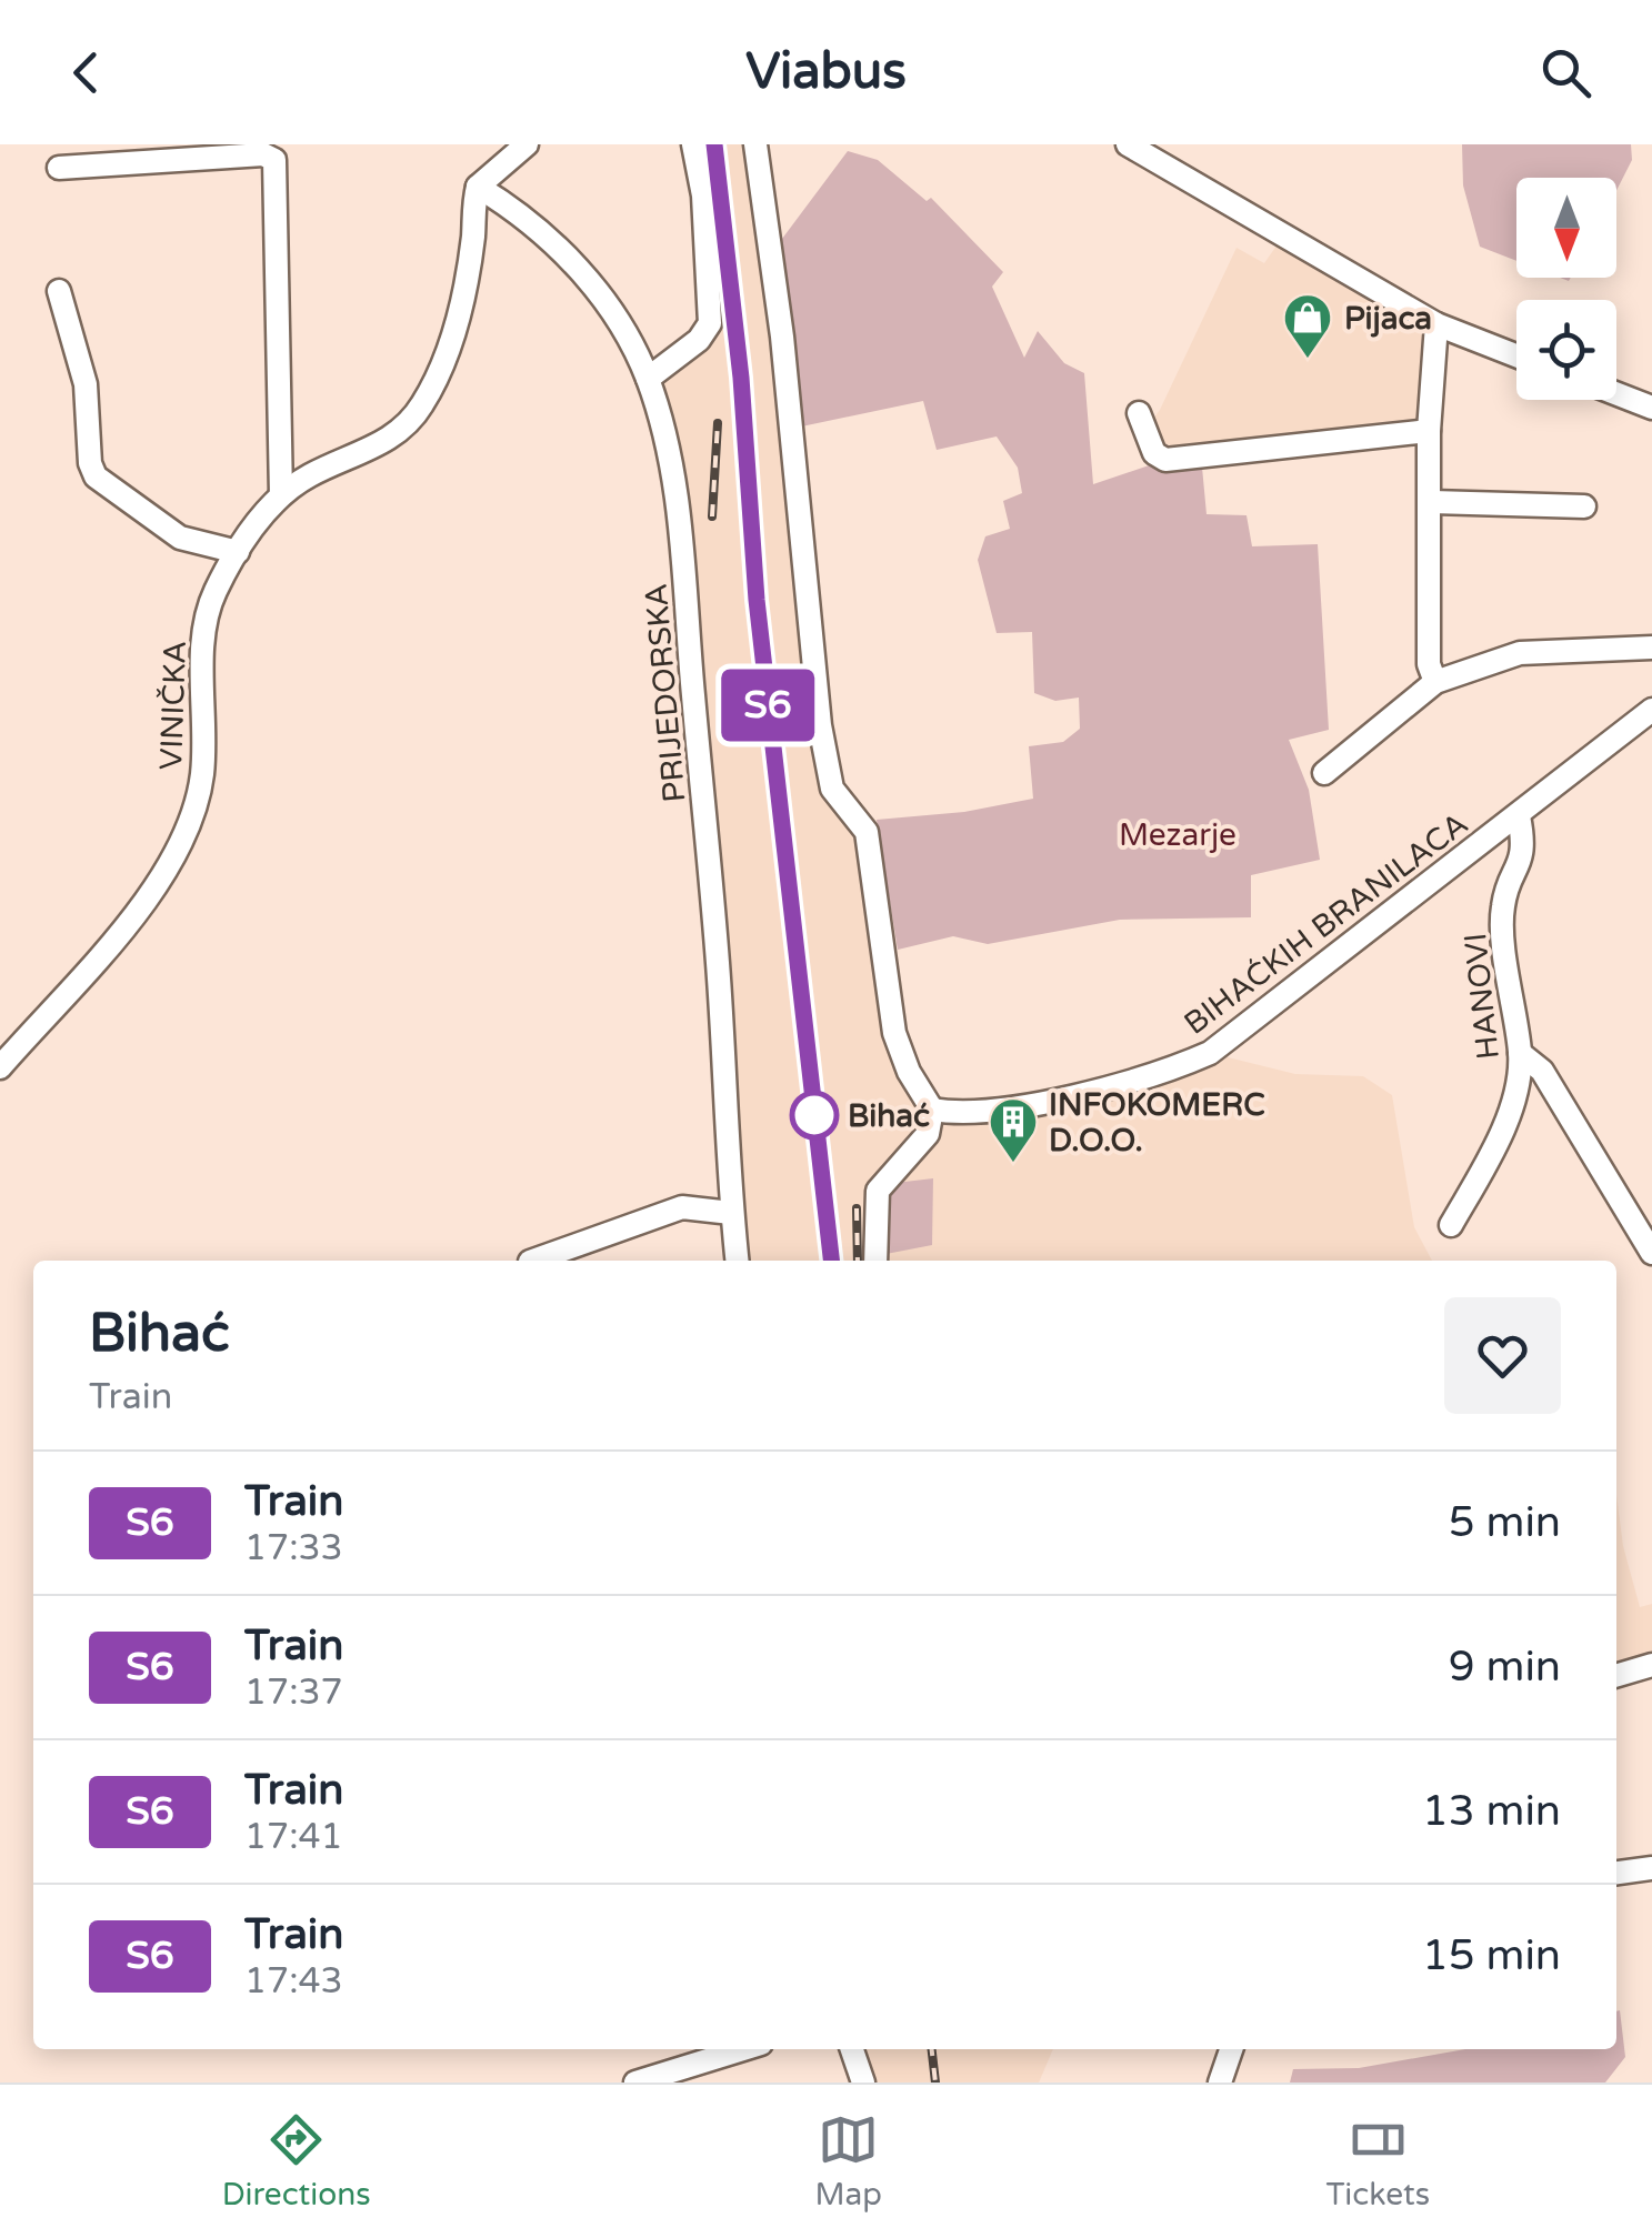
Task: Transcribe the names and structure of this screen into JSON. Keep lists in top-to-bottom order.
{
  "streets": {
    "street": [
      "PRIJEDORSKA",
      "VINIČKA",
      "BIHAĆKIH BRANILACA",
      "HANOVI"
    ]
  },
  "crossings": [
    ["PRIJEDORSKA", "VINIČKA"],
    ["BIHAĆKIH BRANILACA", "HANOVI"]
  ],
  "parks": ["Mezarje"],
  "places": {
    "shop": ["Pijaca"],
    "other": ["Bihać"],
    "building": ["INFOKOMERC D.O.O."]
  },
  "north": "bottom",
  "page": {
    "header": "Viabus",
    "on_map": "S6",
    "heading": ["Bihać", "Train"],
    "list": [
      {
        "mark": "S6",
        "name": "Train",
        "note": "17:33",
        "value": "5 min"
      },
      {
        "mark": "S6",
        "name": "Train",
        "note": "17:37",
        "value": "9 min"
      },
      {
        "mark": "S6",
        "name": "Train",
        "note": "17:41",
        "value": "13 min"
      },
      {
        "mark": "S6",
        "name": "Train",
        "note": "17:43",
        "value": "15 min"
      }
    ],
    "tabs": ["Directions", "Map", "Tickets"]
  }
}
